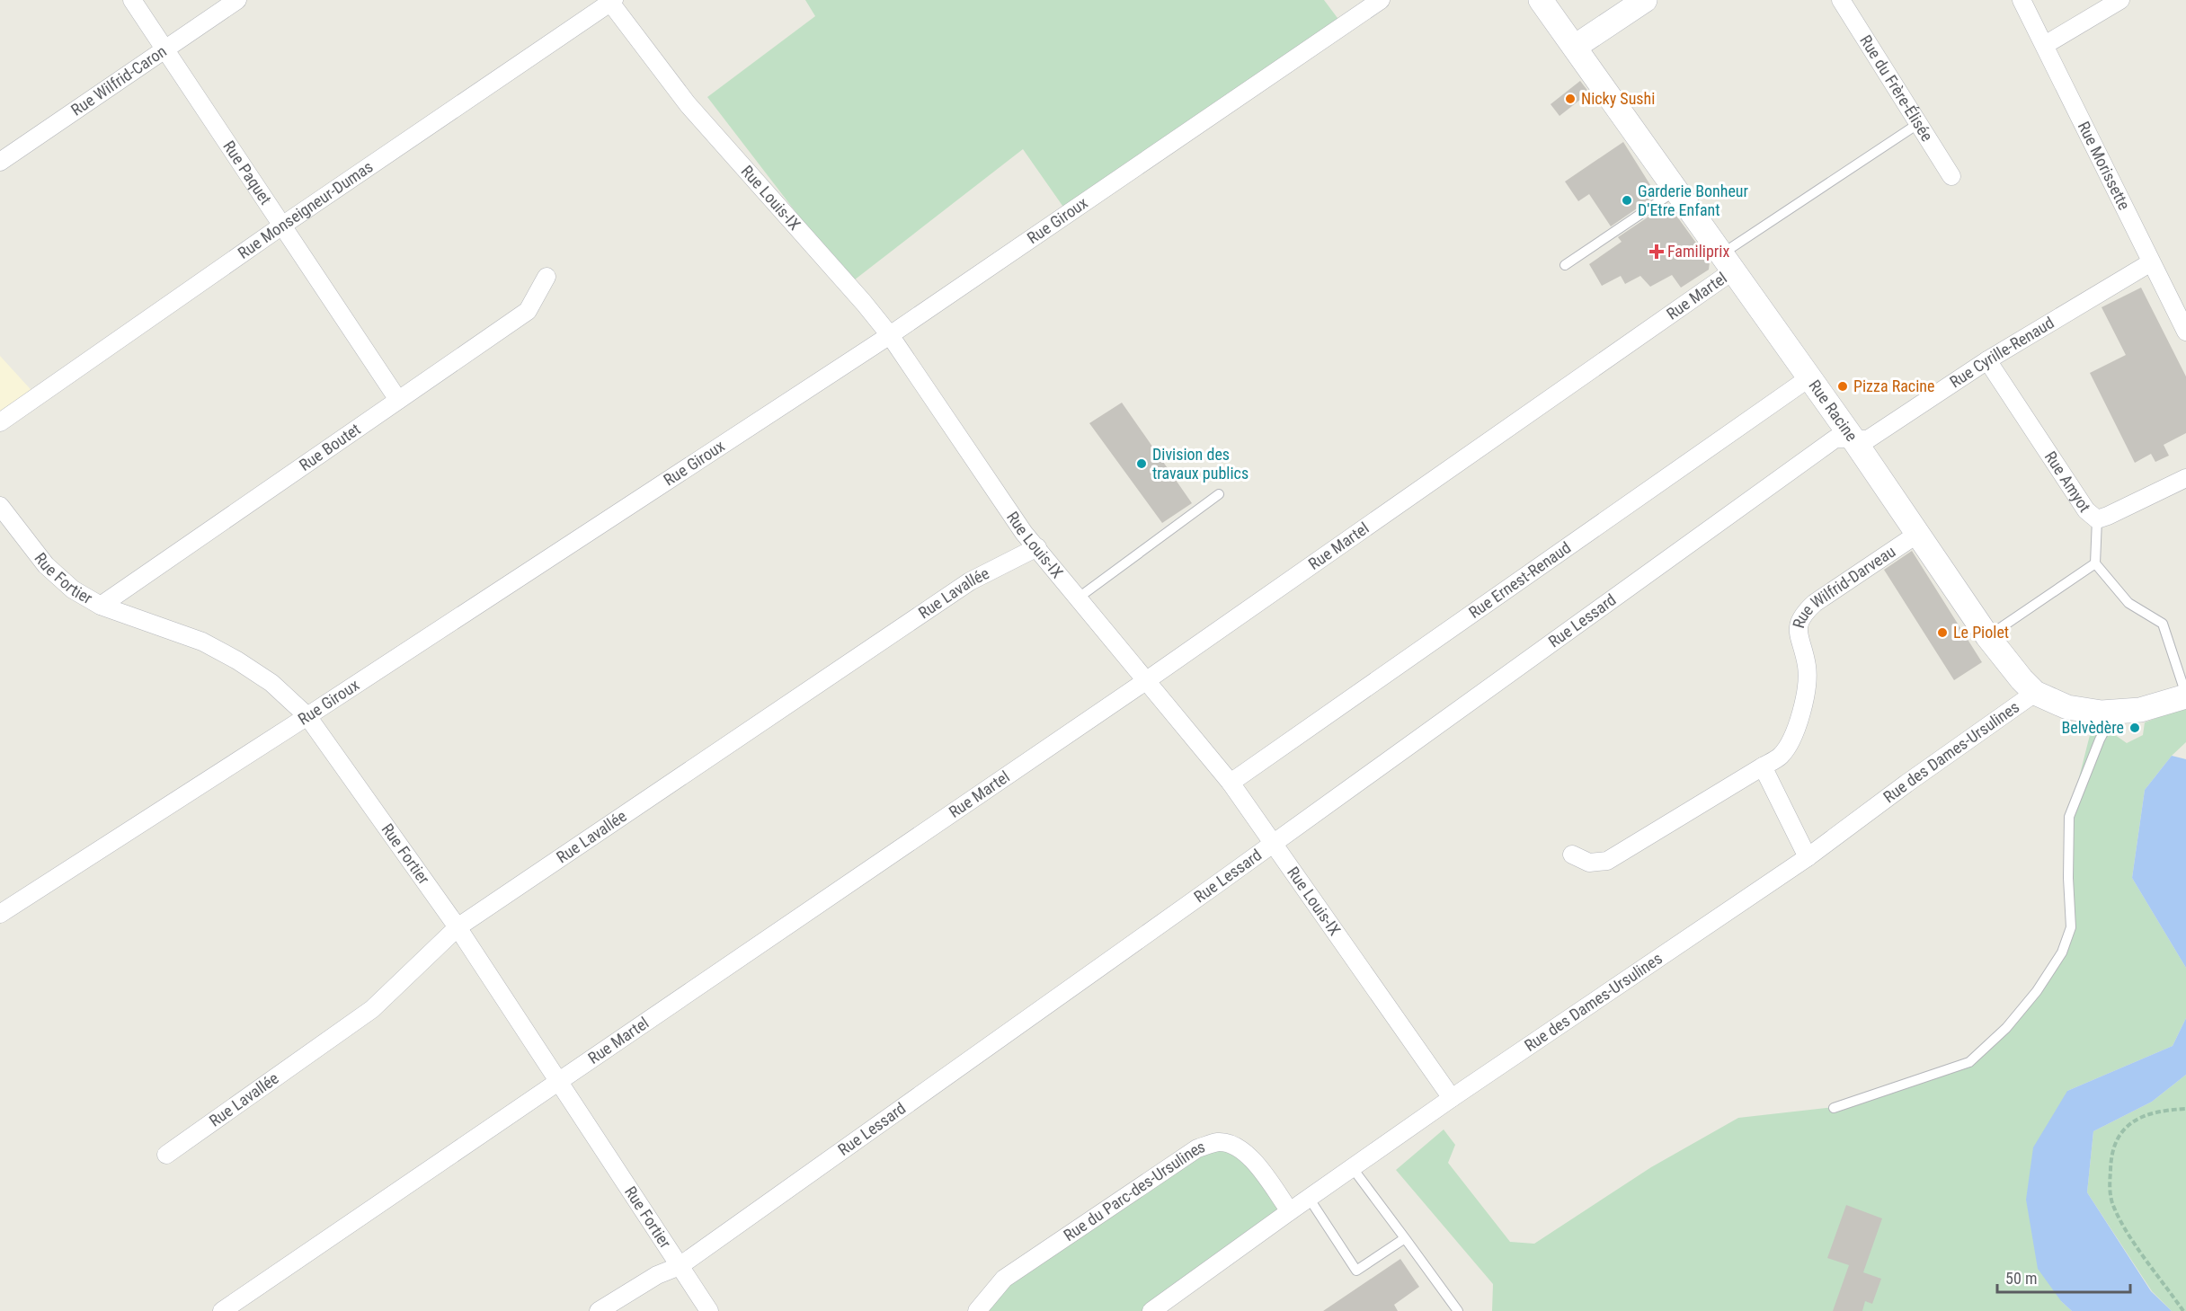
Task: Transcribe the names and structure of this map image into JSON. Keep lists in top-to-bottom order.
{
  "streets": {
    "main road": ["Rue Racine"],
    "street": [
      "Rue Wilfrid-Caron",
      "Rue du Frère-Élisée",
      "Rue Morissette",
      "Rue Paquet",
      "Rue Louis-IX",
      "Rue Monseigneur-Dumas",
      "Rue Giroux",
      "Rue Martel",
      "Rue Cyrille-Renaud",
      "Rue Boutet",
      "Rue Amyot",
      "Rue Fortier",
      "Rue Ernest-Renaud",
      "Rue Wilfrid-Darveau",
      "Rue Lavallée",
      "Rue Lessard",
      "Rue des Dames-Ursulines",
      "Rue du Parc-des-Ursulines"
    ]
  },
  "crossings": [
    ["Rue Wilfrid-Caron", "Rue Paquet"],
    ["Rue Morissette", "Rue Cyrille-Renaud"],
    ["Rue Paquet", "Rue Monseigneur-Dumas"],
    ["Rue Paquet", "Rue Boutet"],
    ["Rue Louis-IX", "Rue Monseigneur-Dumas"],
    ["Rue Louis-IX", "Rue Giroux"],
    ["Rue Louis-IX", "Rue Martel"],
    ["Rue Louis-IX", "Rue Ernest-Renaud"],
    ["Rue Louis-IX", "Rue Lavallée"],
    ["Rue Louis-IX", "Rue Lessard"],
    ["Rue Louis-IX", "Rue des Dames-Ursulines"],
    ["Rue Giroux", "Rue Fortier"],
    ["Rue Martel", "Rue Racine"],
    ["Rue Martel", "Rue Fortier"],
    ["Rue Cyrille-Renaud", "Rue Racine"],
    ["Rue Cyrille-Renaud", "Rue Amyot"],
    ["Rue Cyrille-Renaud", "Rue Lessard"],
    ["Rue Racine", "Rue Ernest-Renaud"],
    ["Rue Racine", "Rue Wilfrid-Darveau"],
    ["Rue Racine", "Rue Lessard"],
    ["Rue Racine", "Rue des Dames-Ursulines"],
    ["Rue Boutet", "Rue Fortier"],
    ["Rue Fortier", "Rue Lavallée"],
    ["Rue Fortier", "Rue Lessard"],
    ["Rue des Dames-Ursulines", "Rue du Parc-des-Ursulines"]
  ],
  "places": {
    "other": [
      "Nicky Sushi",
      "Garderie Bonheur D'Etre Enfant",
      "Pizza Racine",
      "Division des travaux publics",
      "Le Piolet",
      "Belvèdère"
    ],
    "health": ["Familiprix"]
  },
  "scale_bar": "50 m"
}
